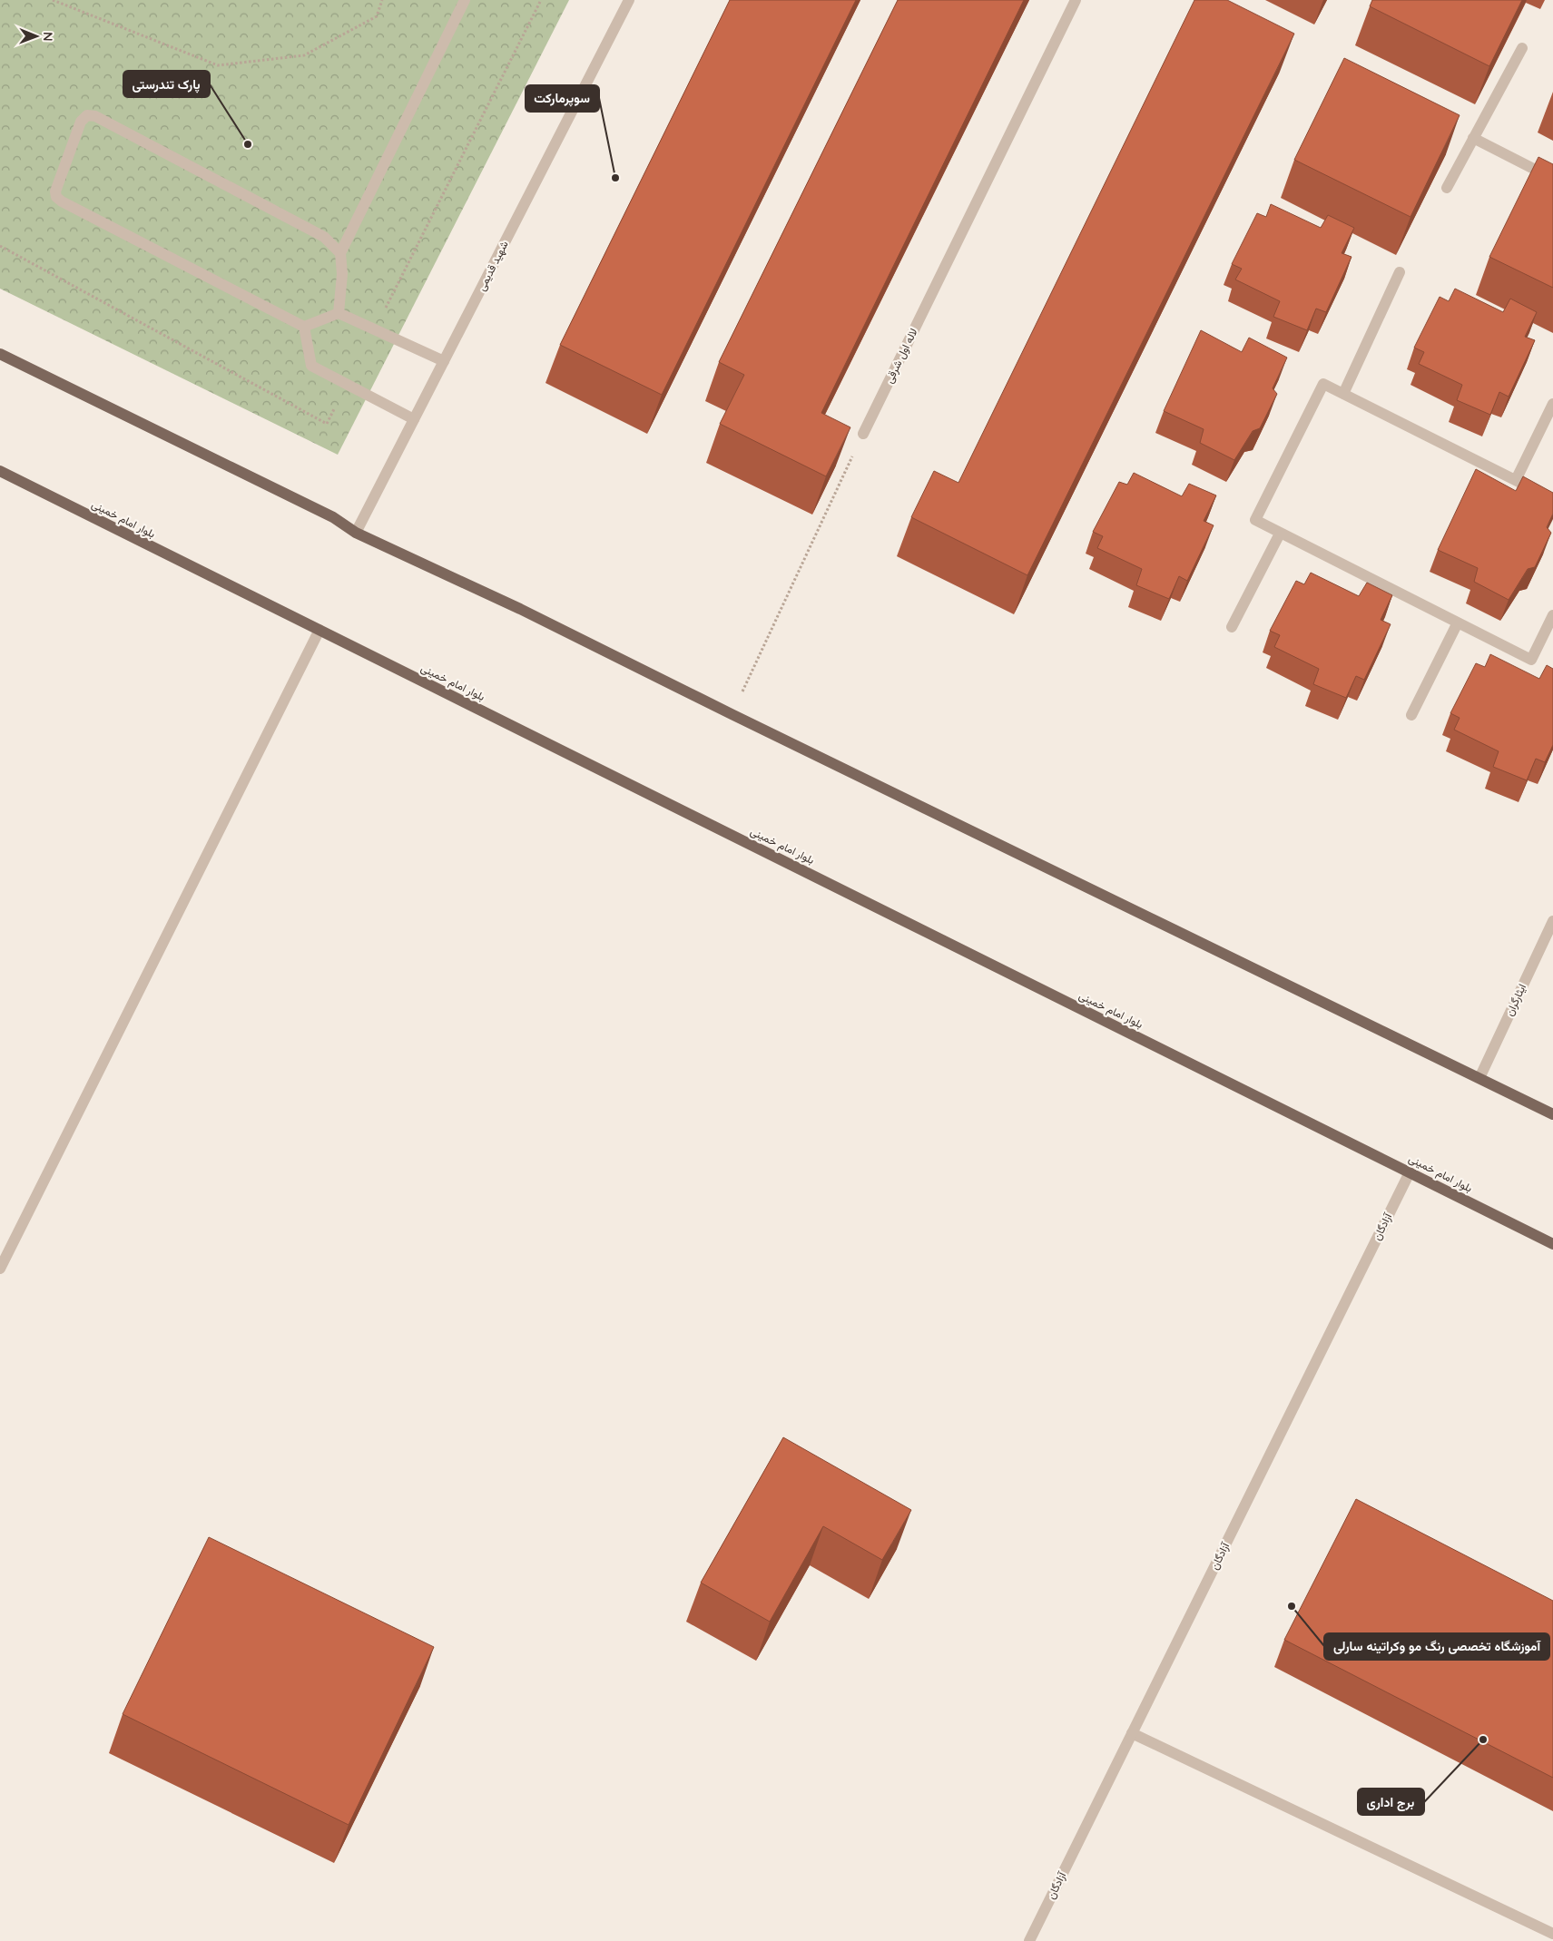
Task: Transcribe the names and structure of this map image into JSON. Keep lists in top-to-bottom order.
{
  "streets": {
    "main road": ["بلوار امام خمینی"],
    "street": [
      "شهید قدیمی",
      "لاله اول شرقی",
      "ایثارگران",
      "آزادگان"
    ]
  },
  "crossings": [
    ["بلوار امام خمینی", "آزادگان"]
  ],
  "places": [
    "پارک تندرستی",
    "سوپرمارکت",
    "آموزشگاه تخصصی رنگ مو وکراتینه سارلی",
    "برج اداری"
  ],
  "north": "right"
}
